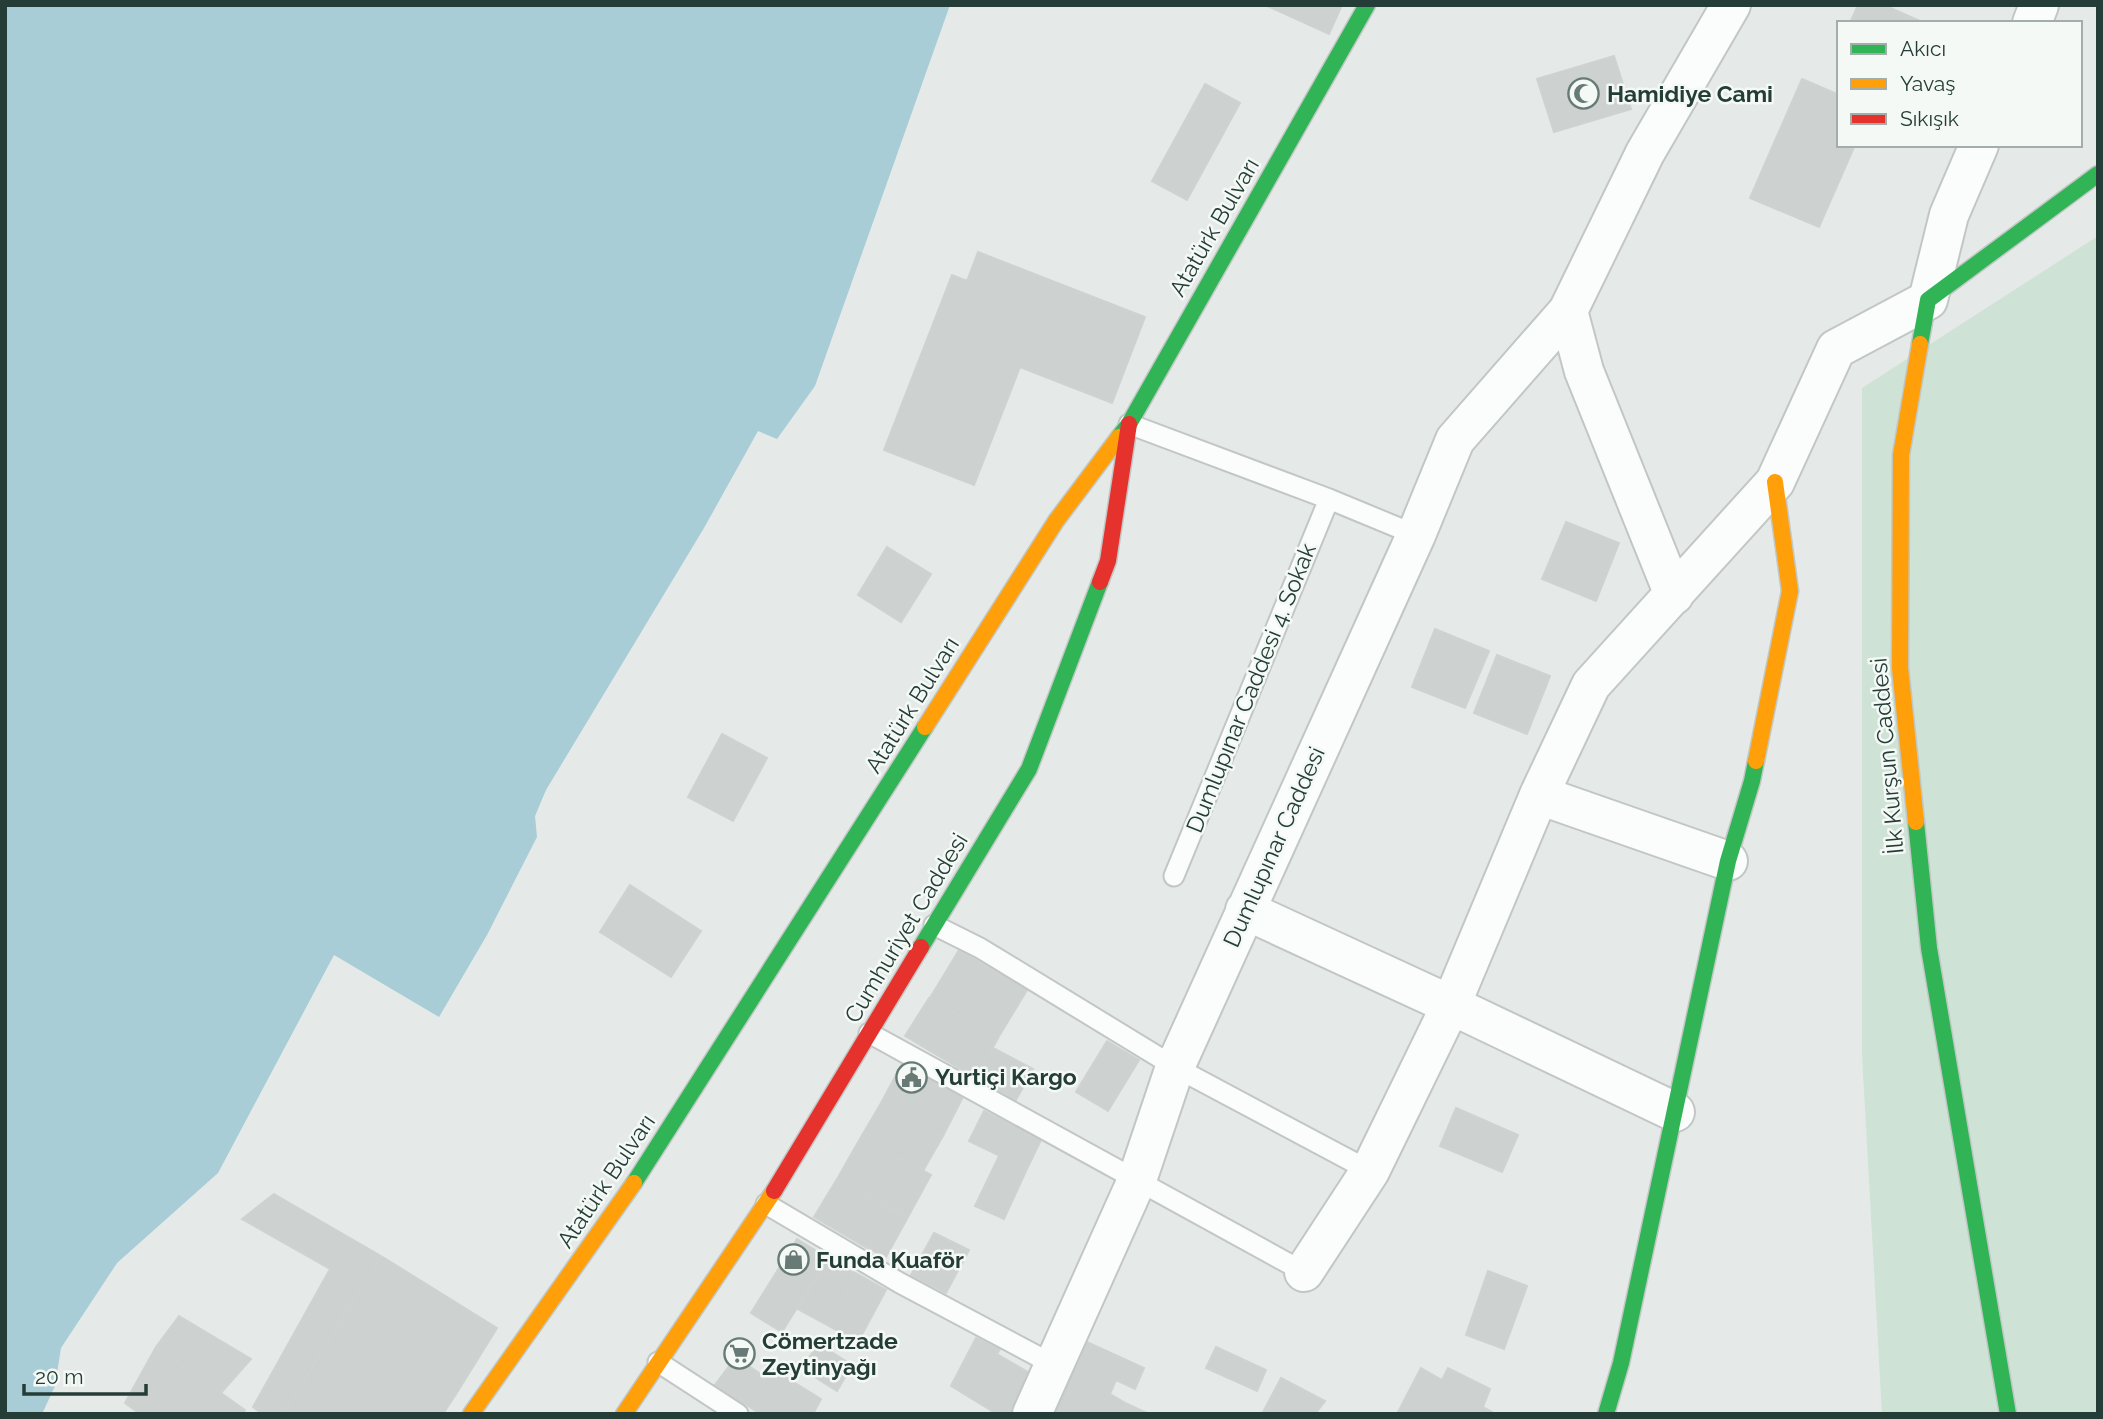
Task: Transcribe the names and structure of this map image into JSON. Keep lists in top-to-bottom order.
{
  "streets": {
    "main road": ["Atatürk Bulvarı", "İlk Kurşun Caddesi", "Cumhuriyet Caddesi"],
    "street": ["Dumlupınar Caddesi"],
    "lane": ["Dumlupınar Caddesi 4. Sokak"]
  },
  "crossings": [
    ["Atatürk Bulvarı", "Cumhuriyet Caddesi"]
  ],
  "places": {
    "mosque": ["Hamidiye Cami"],
    "public building": ["Yurtiçi Kargo"],
    "shop": ["Funda Kuaför"],
    "supermarket": ["Cömertzade Zeytinyağı"]
  },
  "legend": ["Akıcı", "Yavaş", "Sıkışık"],
  "scale_bar": "20 m"
}
